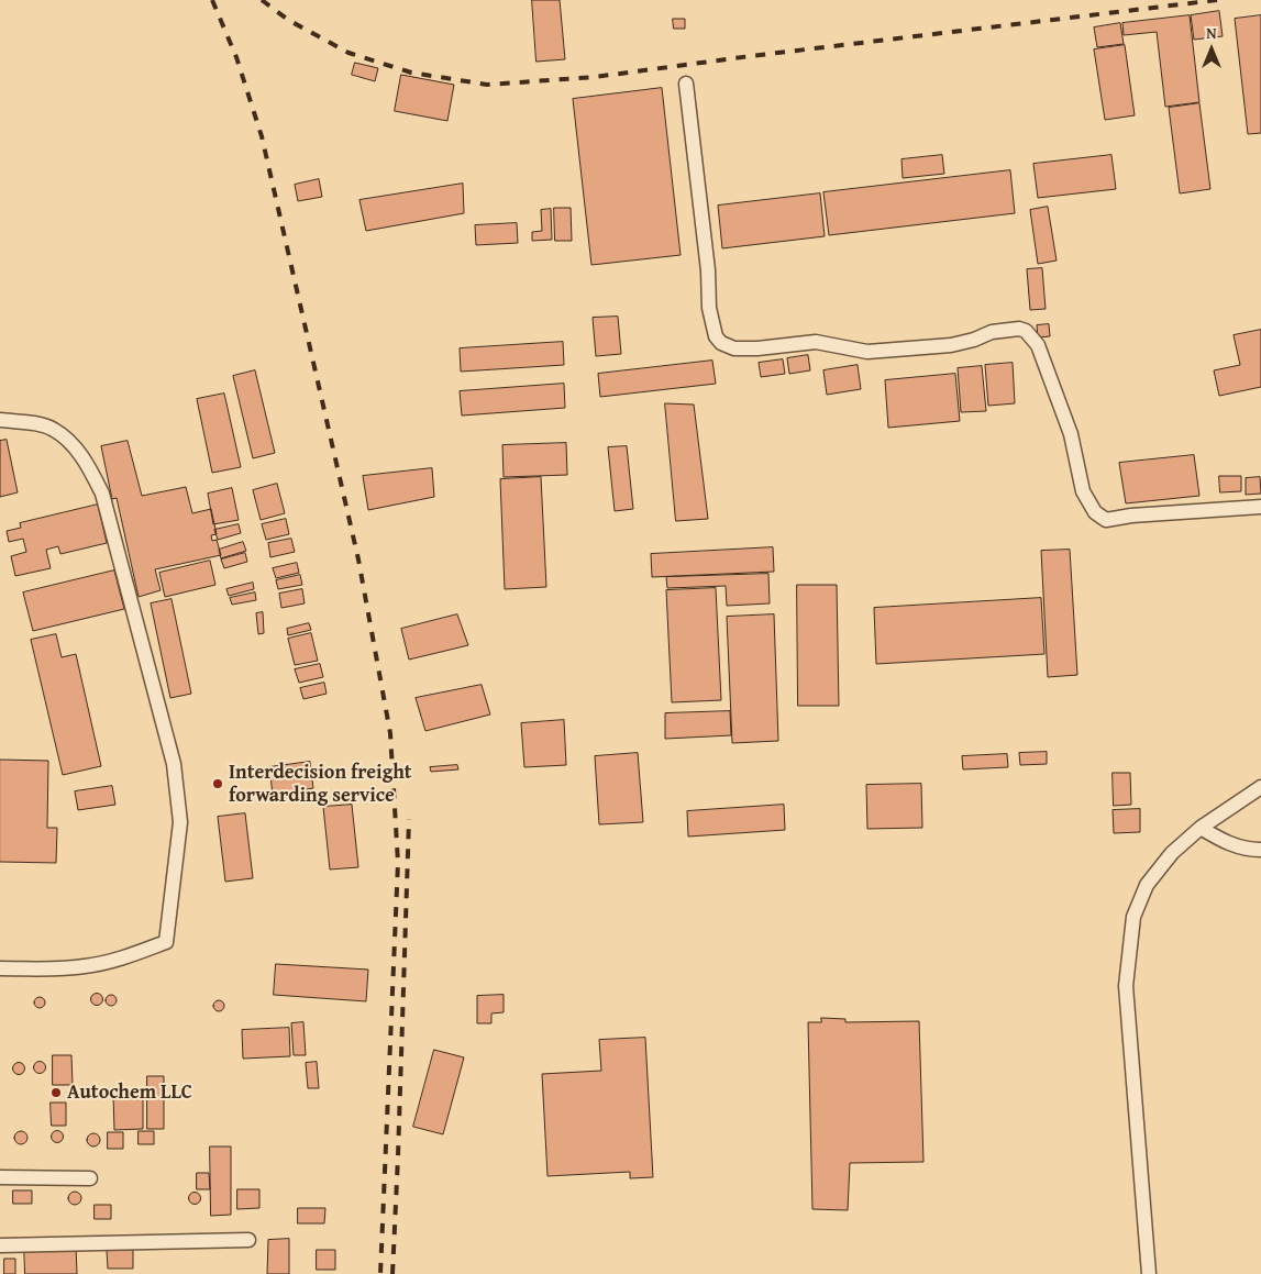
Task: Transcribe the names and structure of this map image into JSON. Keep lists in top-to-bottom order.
{
  "places": ["Interdecision freight forwarding service", "Autochem LLC"],
  "north": "top"
}
